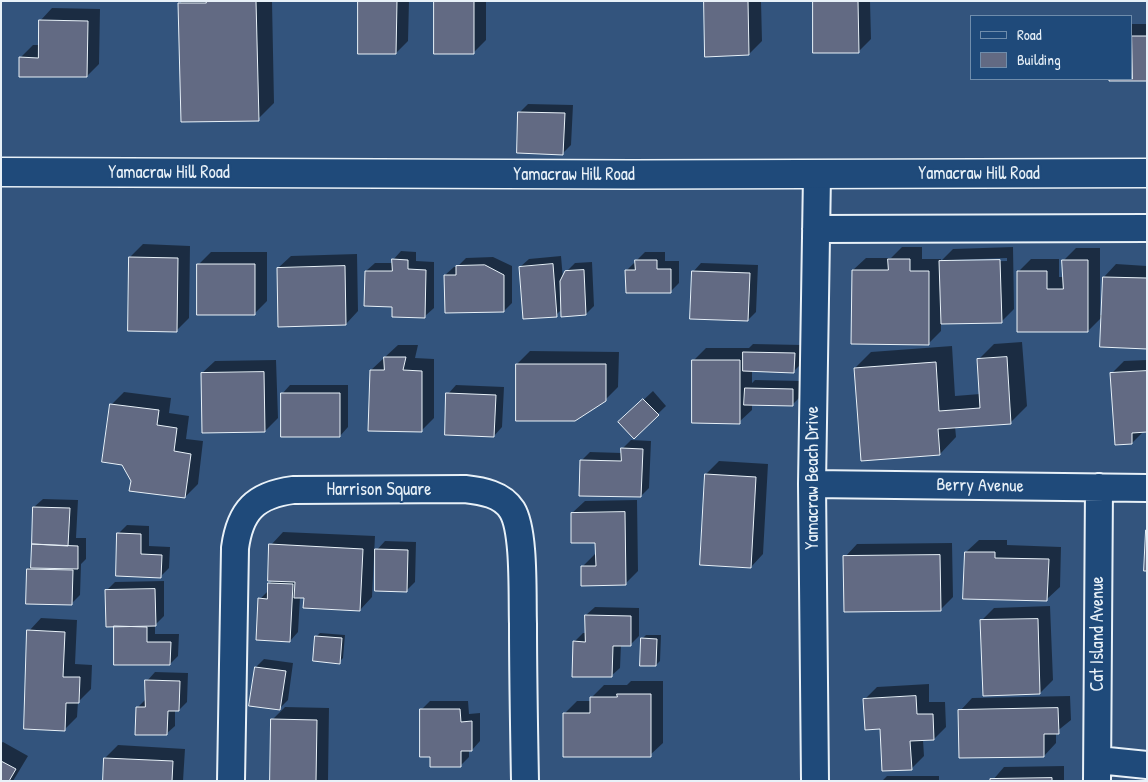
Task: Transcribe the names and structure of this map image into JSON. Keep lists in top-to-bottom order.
{
  "streets": {
    "main road": ["Yamacraw Hill Road"],
    "street": [
      "Yamacraw Beach Drive",
      "Berry Avenue",
      "Harrison Square",
      "Cat Island Avenue"
    ]
  },
  "crossings": [
    ["Yamacraw Hill Road", "Yamacraw Beach Drive"],
    ["Yamacraw Beach Drive", "Berry Avenue"],
    ["Berry Avenue", "Cat Island Avenue"]
  ],
  "legend": ["Road", "Building"]
}
